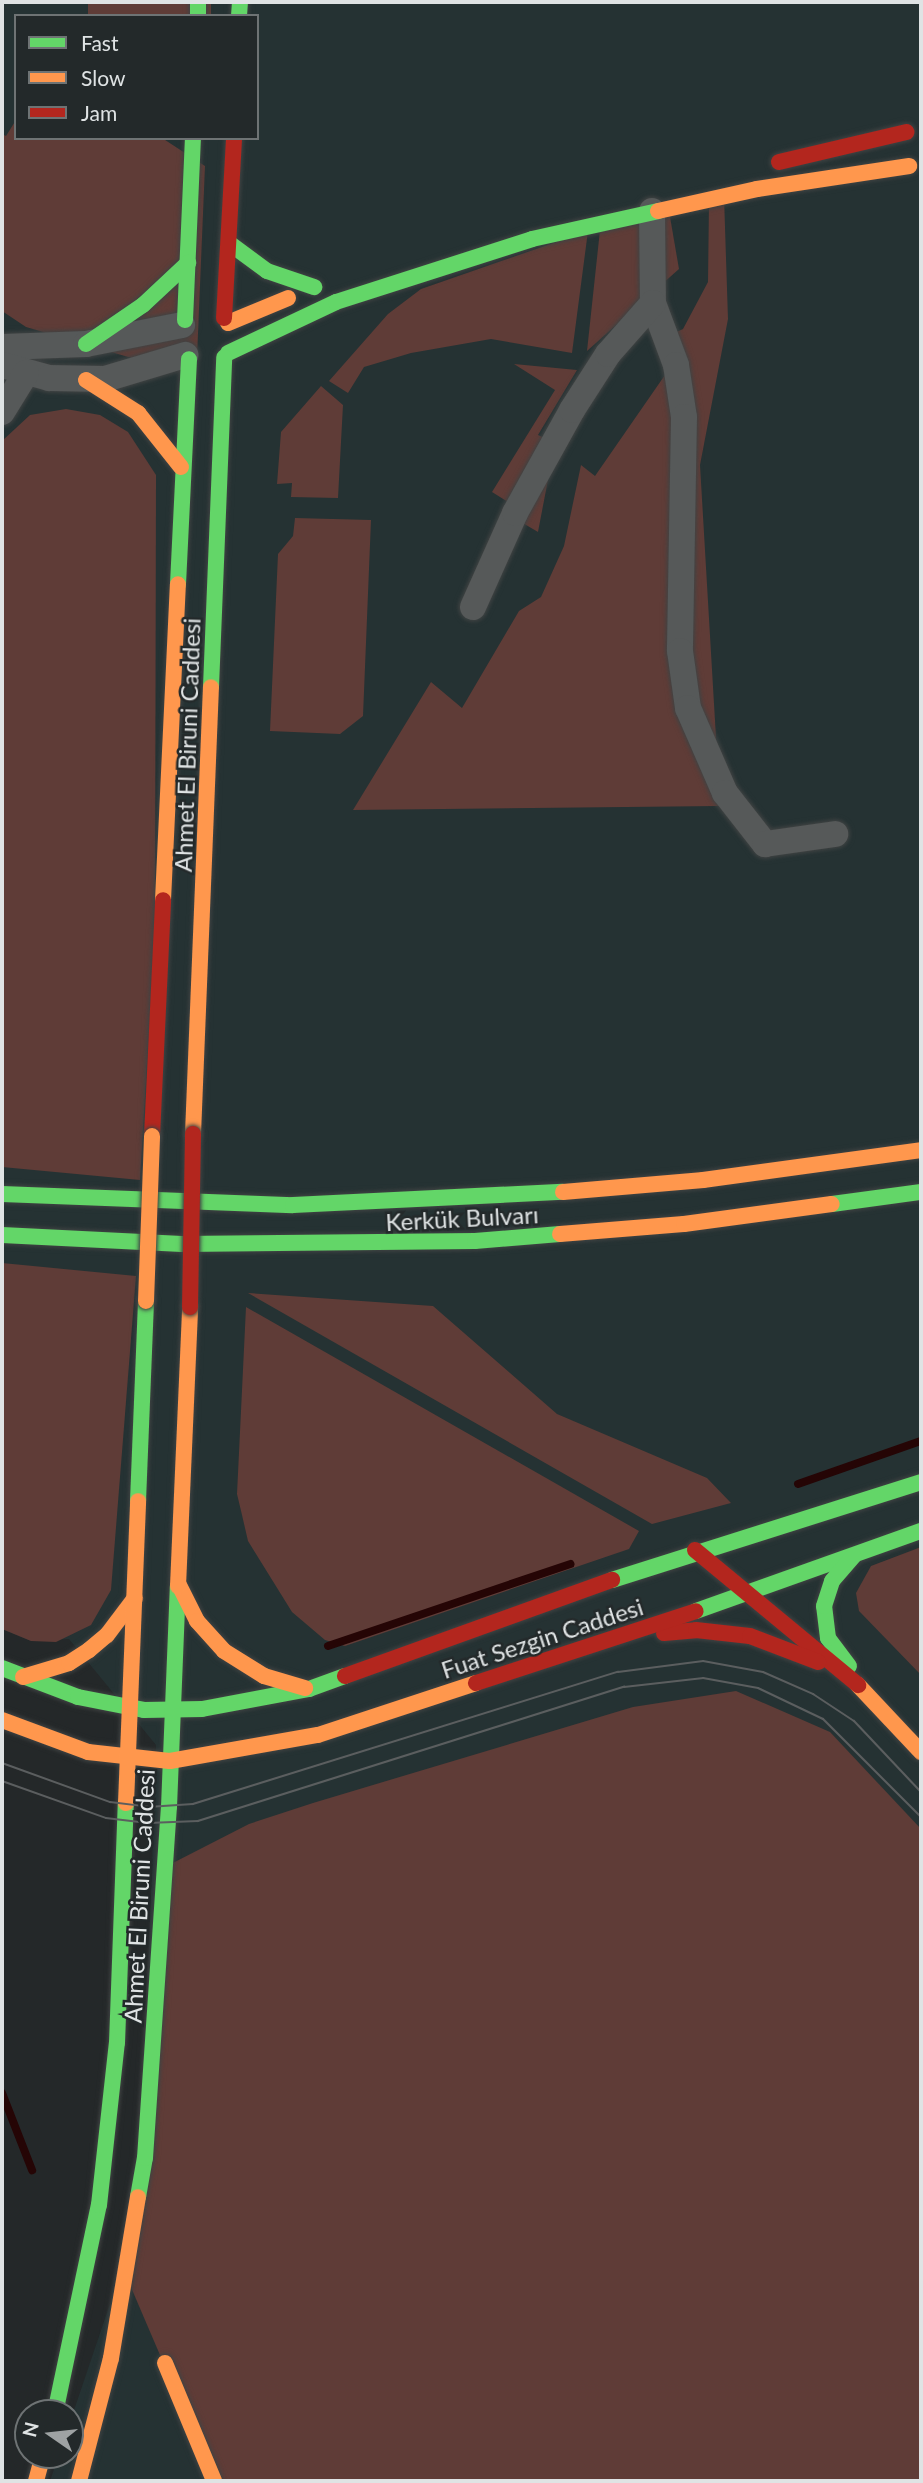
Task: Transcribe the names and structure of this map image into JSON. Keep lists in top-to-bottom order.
{
  "streets": {
    "street": ["Ahmet El Biruni Caddesi", "Kerkük Bulvarı", "Fuat Sezgin Caddesi"]
  },
  "crossings": [
    ["Ahmet El Biruni Caddesi", "Fuat Sezgin Caddesi"]
  ],
  "legend": ["Fast", "Slow", "Jam"],
  "north": "left"
}
